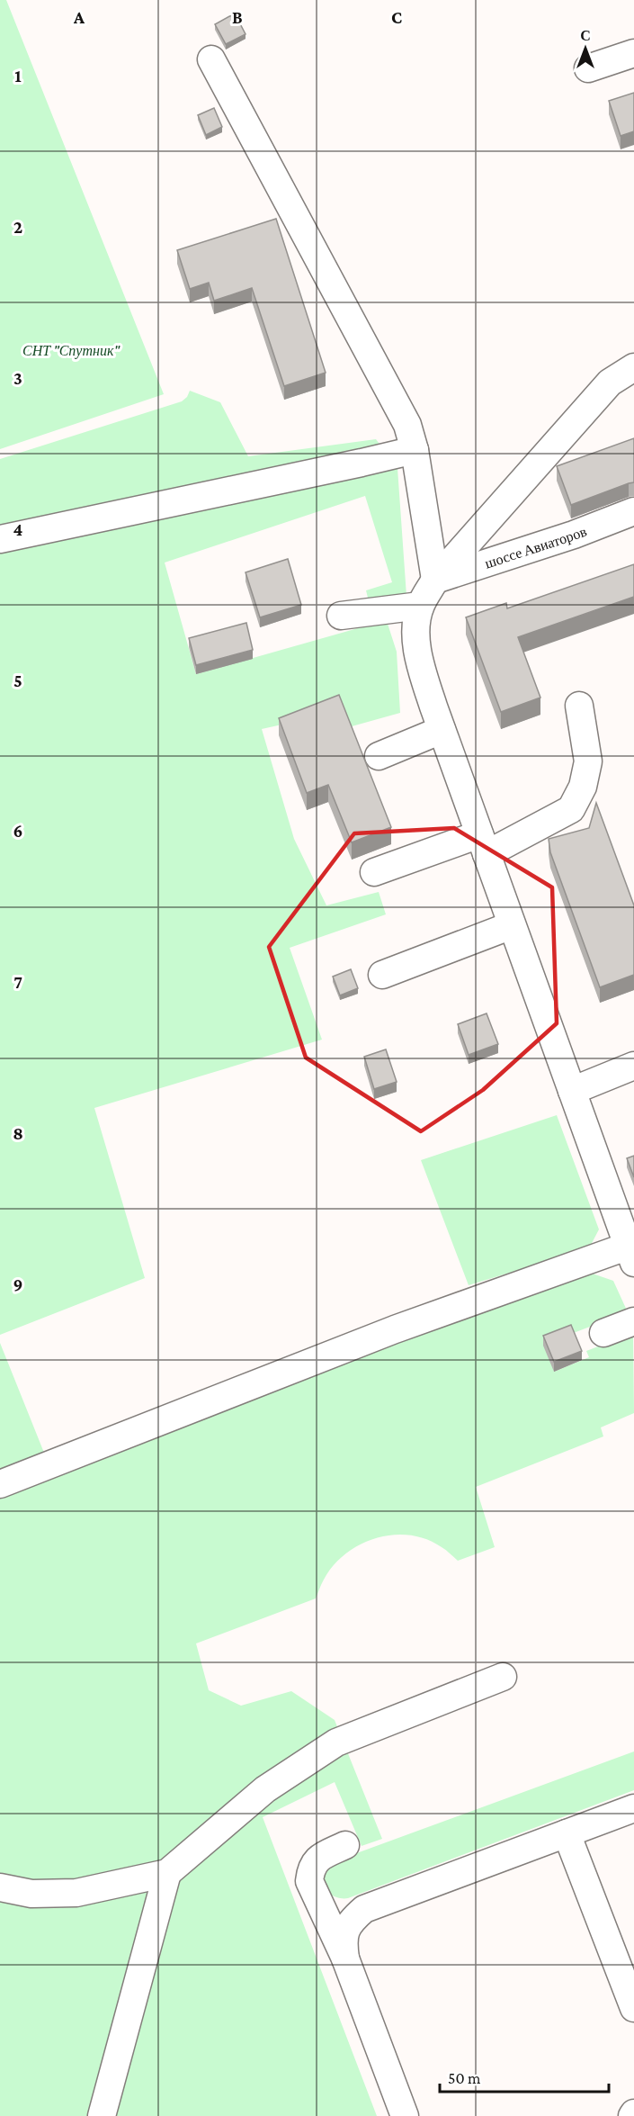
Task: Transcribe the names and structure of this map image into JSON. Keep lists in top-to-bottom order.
{
  "streets": {
    "lane": ["шоссе Авиаторов"]
  },
  "parks": ["СНТ \"Спутник\""],
  "scale_bar": "50 m",
  "north": "top",
  "grid": {
    "columns": ["A", "B", "C"],
    "rows": [
      "1",
      "2",
      "3",
      "4",
      "5",
      "6",
      "7",
      "8",
      "9"
    ]
  }
}
